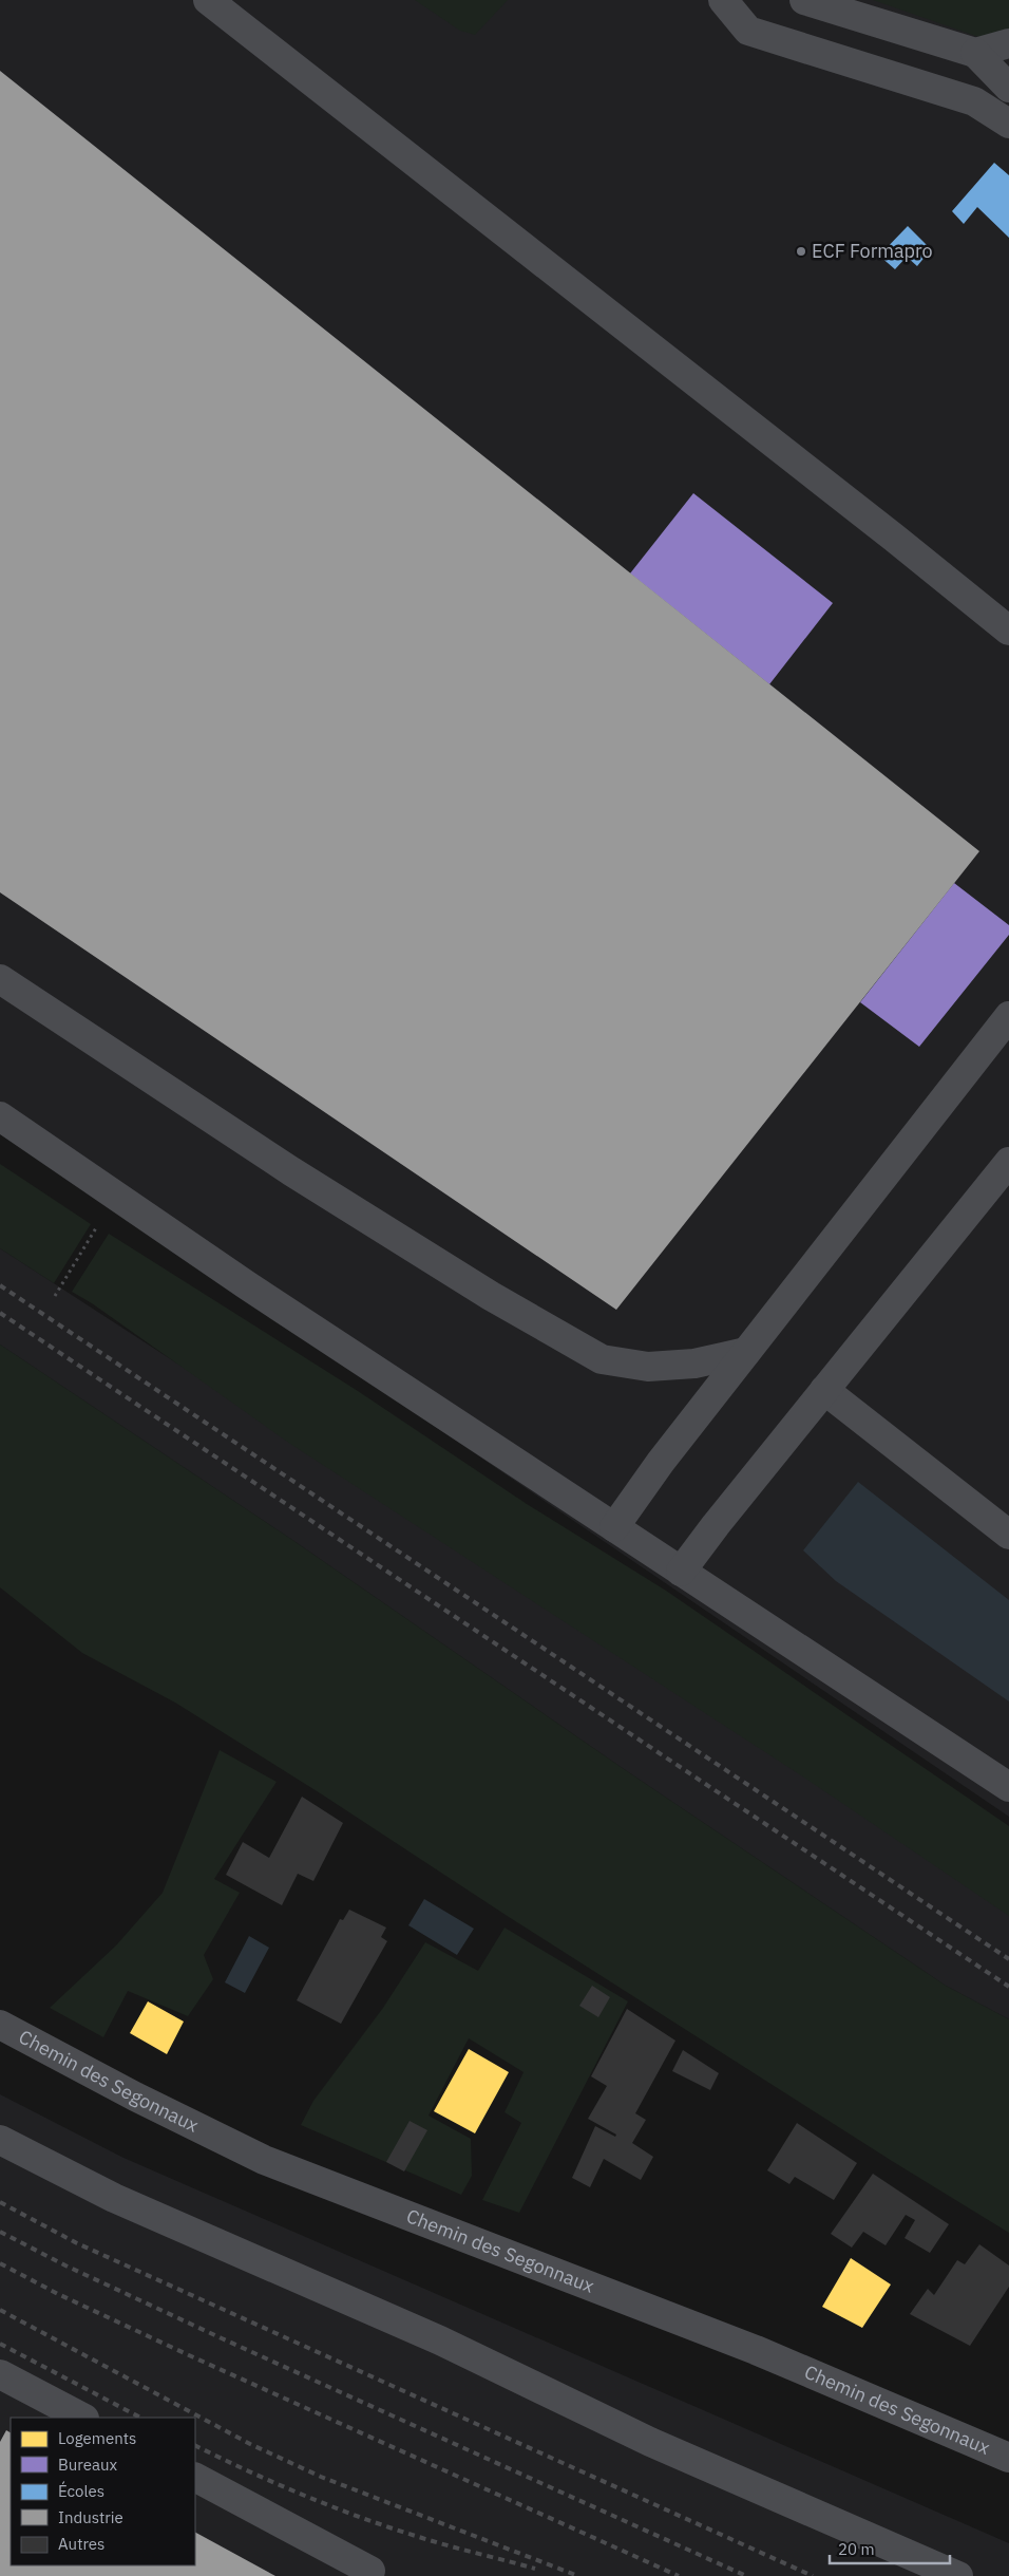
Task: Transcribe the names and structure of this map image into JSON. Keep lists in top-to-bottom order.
{
  "streets": {
    "street": ["Chemin des Segonnaux"]
  },
  "places": ["ECF Formapro"],
  "legend": [
    "Logements",
    "Bureaux",
    "Écoles",
    "Industrie",
    "Autres"
  ],
  "scale_bar": "20 m"
}
